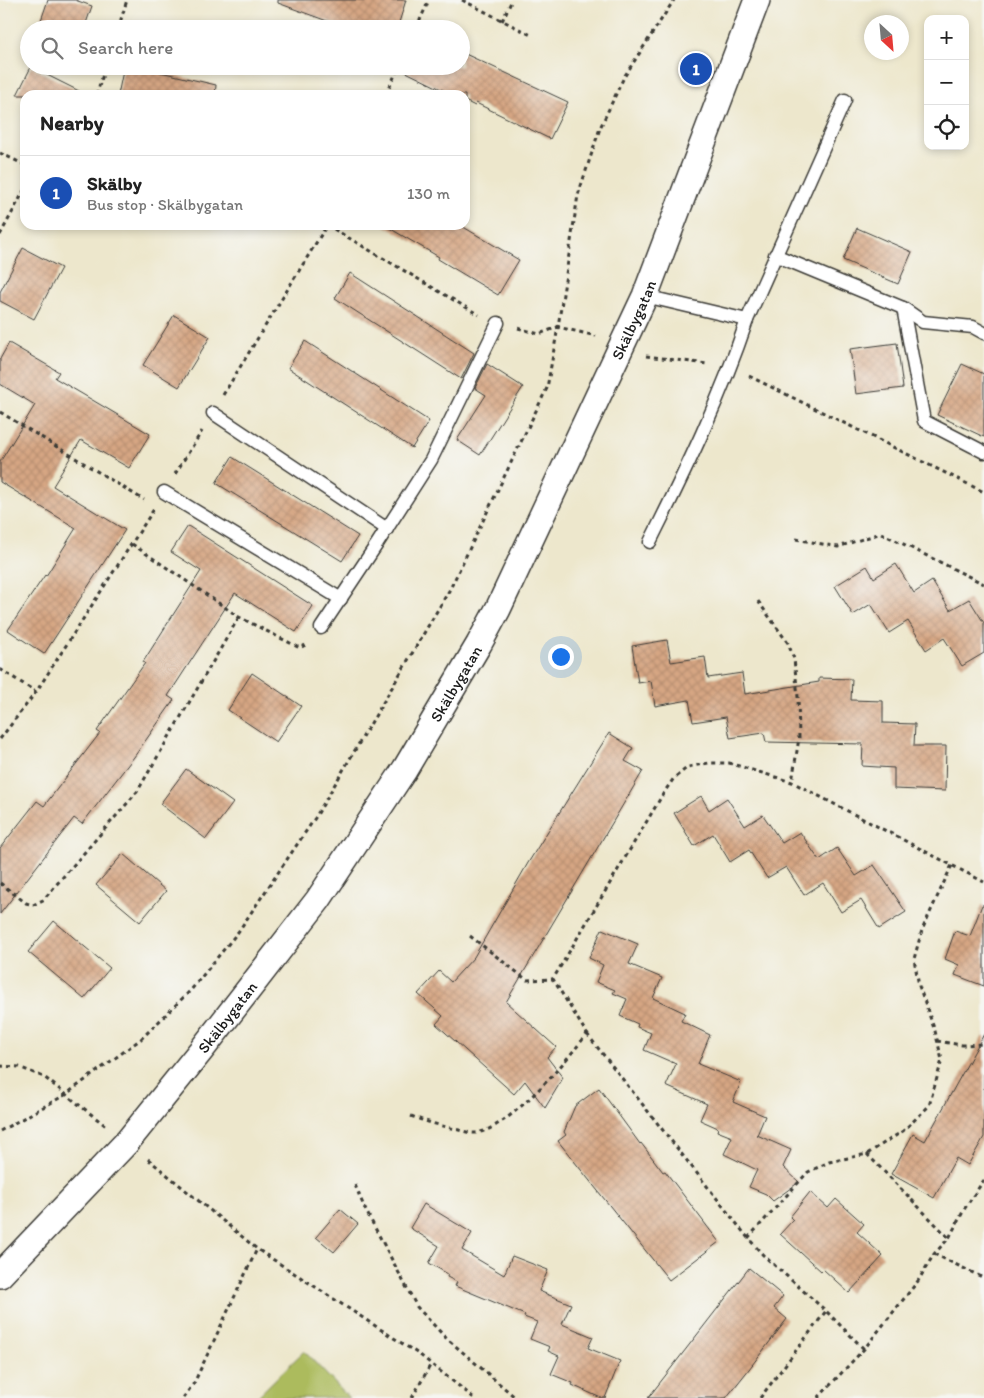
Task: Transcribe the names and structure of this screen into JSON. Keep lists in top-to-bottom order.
{
  "streets": {
    "street": ["Skälbygatan"]
  },
  "north": "bottom right",
  "page": {
    "map_buttons": ["+", "−"],
    "search": "Search here",
    "pins": "1",
    "heading": "Nearby",
    "list": [
      {
        "mark": "1",
        "name": "Skälby",
        "note": "Bus stop · Skälbygatan",
        "value": "130 m"
      }
    ]
  }
}
